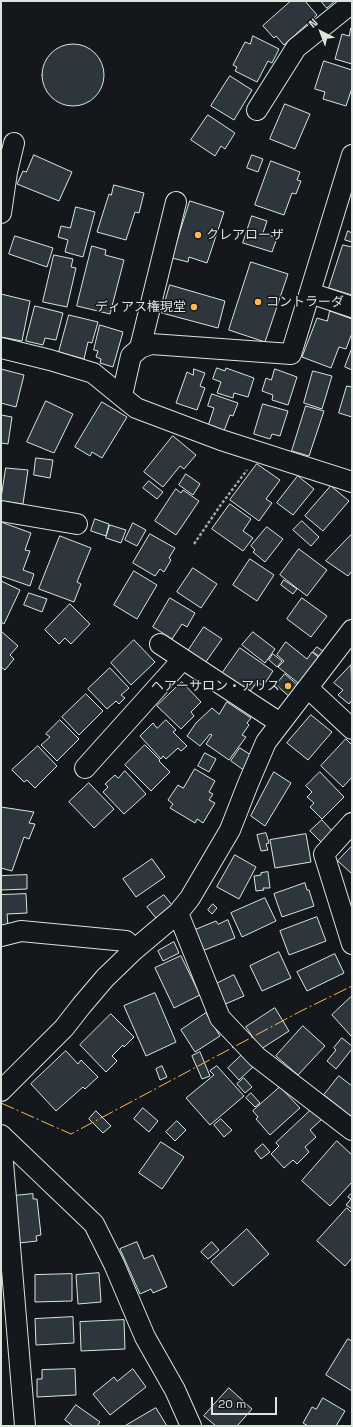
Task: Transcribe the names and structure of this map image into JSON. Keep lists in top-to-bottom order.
{
  "places": [
    "クレアローザ",
    "コントラーダ",
    "ディアス権現堂",
    "ヘアーサロン・アリス"
  ],
  "scale_bar": "20 m",
  "north": "top left"
}
